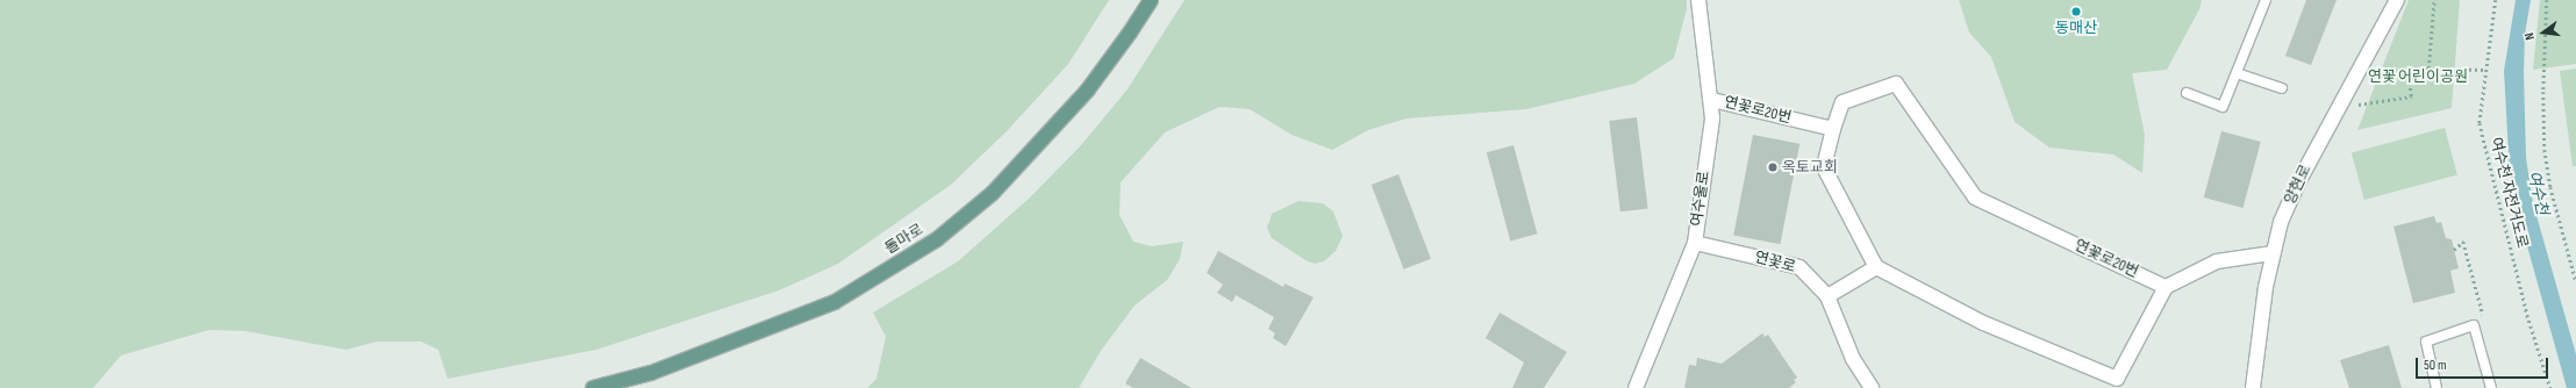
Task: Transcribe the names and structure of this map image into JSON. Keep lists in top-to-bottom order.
{
  "streets": {
    "main road": ["돌마로"],
    "street": [
      "연꽃로20번",
      "양현로",
      "여수울로",
      "연꽃로"
    ],
    "path": ["여수천 자전거도로"]
  },
  "crossings": [
    ["연꽃로20번", "여수울로"],
    ["여수울로", "연꽃로"]
  ],
  "water": ["여수천"],
  "parks": ["연꽃 어린이공원"],
  "places": ["동매산", "옥토교회"],
  "scale_bar": "50 m",
  "north": "left"
}
